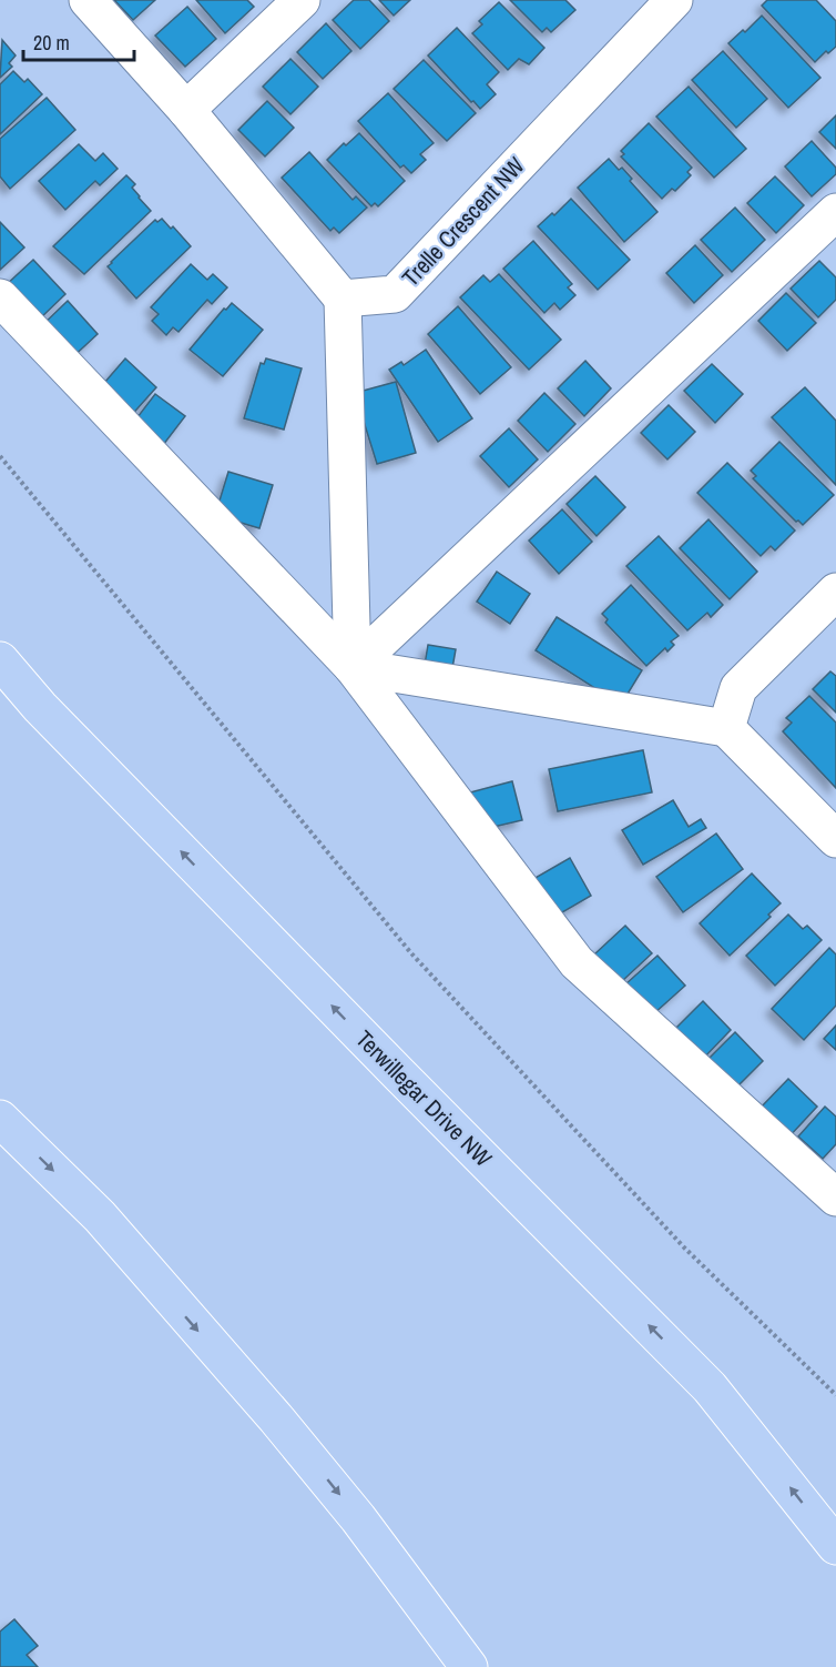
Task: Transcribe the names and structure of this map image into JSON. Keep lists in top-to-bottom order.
{
  "streets": {
    "main road": ["Terwillegar Drive NW"],
    "street": ["Trelle Crescent NW"]
  },
  "scale_bar": "20 m"
}
